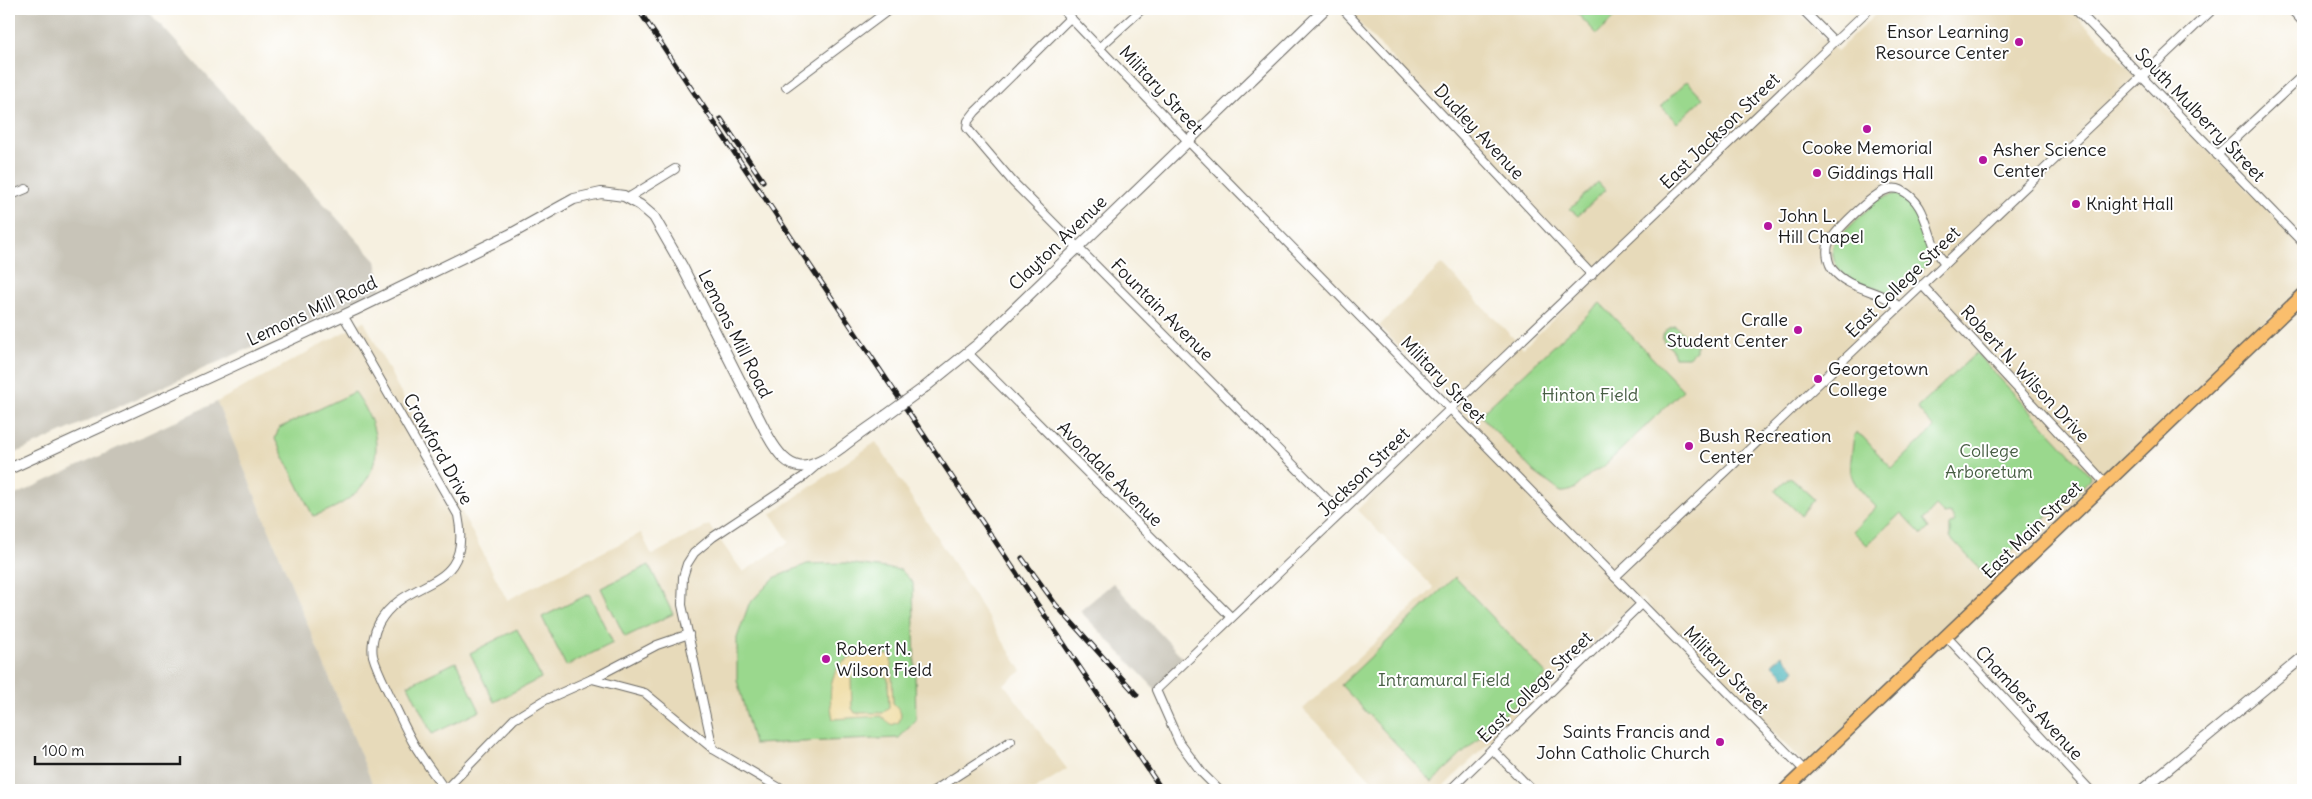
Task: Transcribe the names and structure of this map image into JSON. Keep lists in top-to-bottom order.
{
  "streets": {
    "main road": ["East Main Street"],
    "street": [
      "Military Street",
      "South Mulberry Street",
      "East Jackson Street",
      "Dudley Avenue",
      "Clayton Avenue",
      "East College Street",
      "Fountain Avenue",
      "Lemons Mill Road",
      "Robert N. Wilson Drive",
      "Crawford Drive",
      "Jackson Street",
      "Avondale Avenue",
      "Chambers Avenue"
    ]
  },
  "crossings": [
    ["Military Street", "Clayton Avenue"],
    ["Military Street", "East College Street"],
    ["Military Street", "Fountain Avenue"],
    ["Military Street", "Jackson Street"],
    ["Military Street", "East Main Street"],
    ["South Mulberry Street", "East College Street"],
    ["East Jackson Street", "Dudley Avenue"],
    ["East Jackson Street", "Jackson Street"],
    ["Dudley Avenue", "Jackson Street"],
    ["Clayton Avenue", "Fountain Avenue"],
    ["Clayton Avenue", "Lemons Mill Road"],
    ["Clayton Avenue", "Avondale Avenue"],
    ["East College Street", "Robert N. Wilson Drive"],
    ["Fountain Avenue", "Jackson Street"],
    ["Lemons Mill Road", "Crawford Drive"],
    ["Robert N. Wilson Drive", "East Main Street"],
    ["Jackson Street", "Avondale Avenue"],
    ["East Main Street", "Chambers Avenue"]
  ],
  "parks": ["Hinton Field", "College Arboretum", "Intramural Field"],
  "places": [
    "Ensor Learning Resource Center",
    "Cooke Memorial",
    "Asher Science Center",
    "Giddings Hall",
    "Knight Hall",
    "John L. Hill Chapel",
    "Cralle Student Center",
    "Georgetown College",
    "Bush Recreation Center",
    "Robert N. Wilson Field",
    "Saints Francis and John Catholic Church"
  ],
  "scale_bar": "100 m"
}
